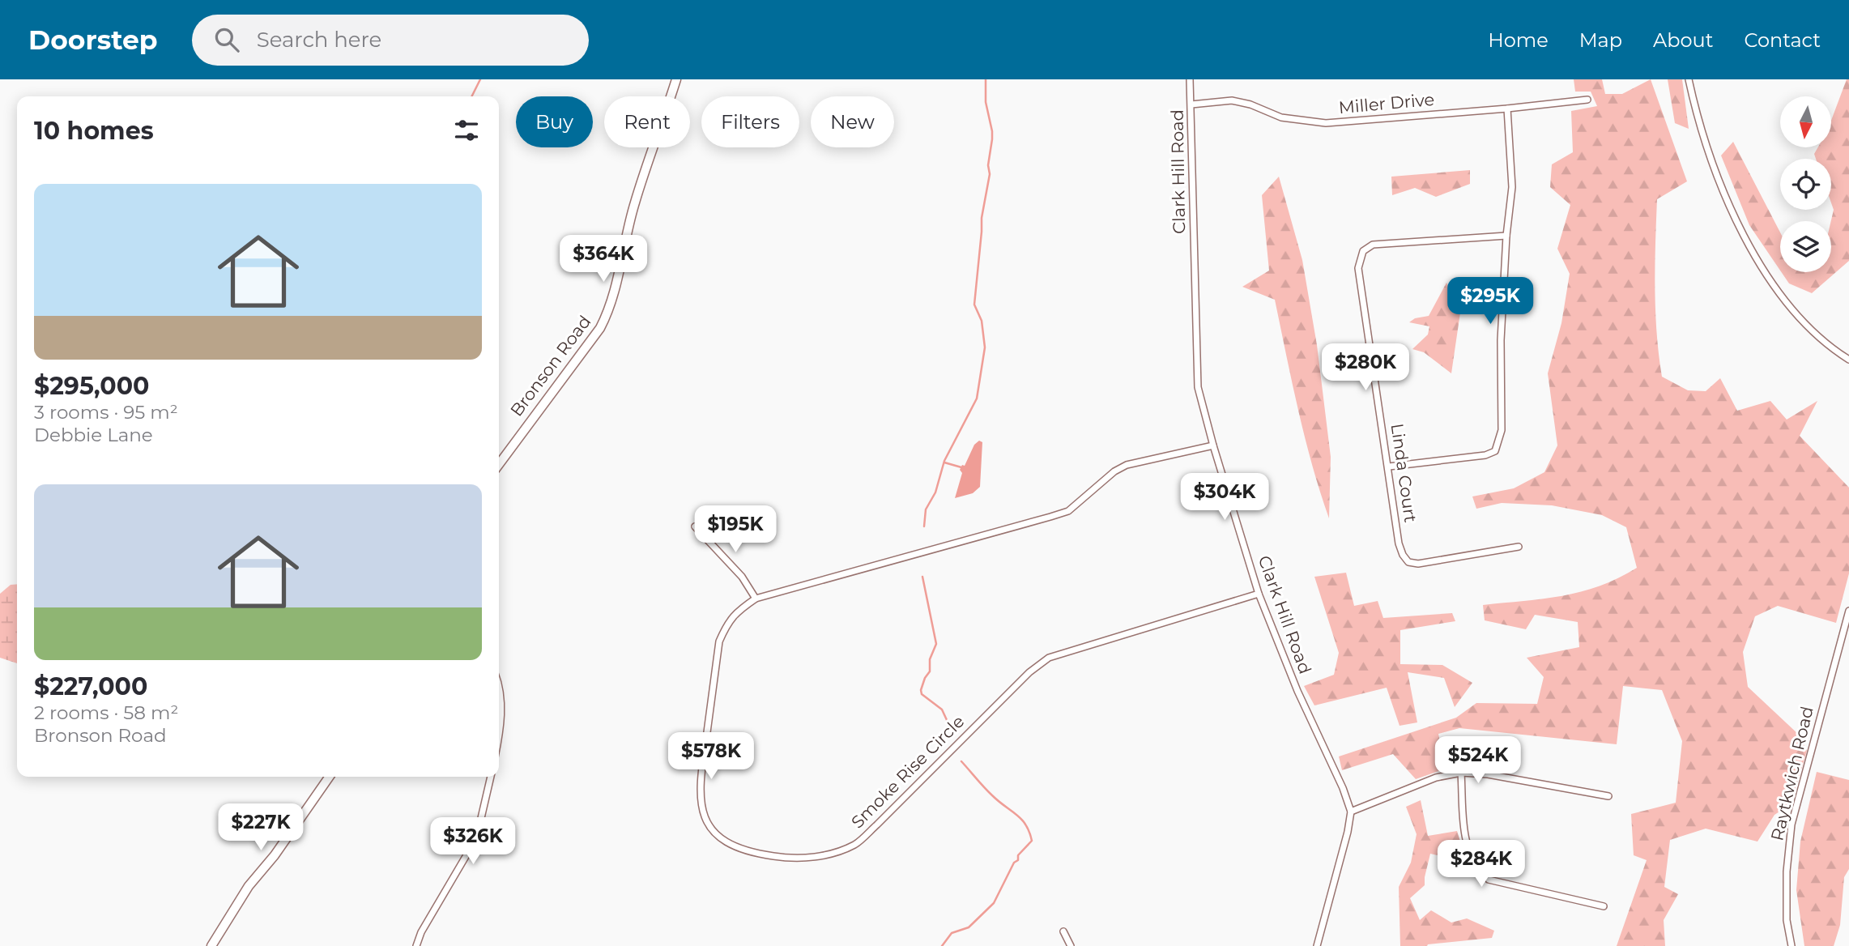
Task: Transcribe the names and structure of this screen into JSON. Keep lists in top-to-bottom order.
{
  "streets": {
    "street": [
      "Miller Drive",
      "Clark Hill Road",
      "Bronson Road",
      "Linda Court",
      "Smoke Rise Circle",
      "Raytkwich Road"
    ]
  },
  "crossings": [
    ["Miller Drive", "Clark Hill Road"],
    ["Clark Hill Road", "Smoke Rise Circle"]
  ],
  "north": "bottom",
  "page": {
    "header": "Doorstep",
    "search": "Search here",
    "nav": [
      "Home",
      "Map",
      "About",
      "Contact"
    ],
    "chip": [
      "Buy",
      "Rent",
      "Filters",
      "New"
    ],
    "heading": "10 homes",
    "list": [
      {
        "name": "$295,000",
        "note": "3 rooms · 95 m² · Debbie Lane"
      },
      {
        "name": "$227,000",
        "note": "2 rooms · 58 m² · Bronson Road"
      }
    ],
    "price": [
      "$364K",
      "$295K",
      "$280K",
      "$304K",
      "$195K",
      "$578K",
      "$524K",
      "$227K",
      "$326K",
      "$284K"
    ]
  }
}
